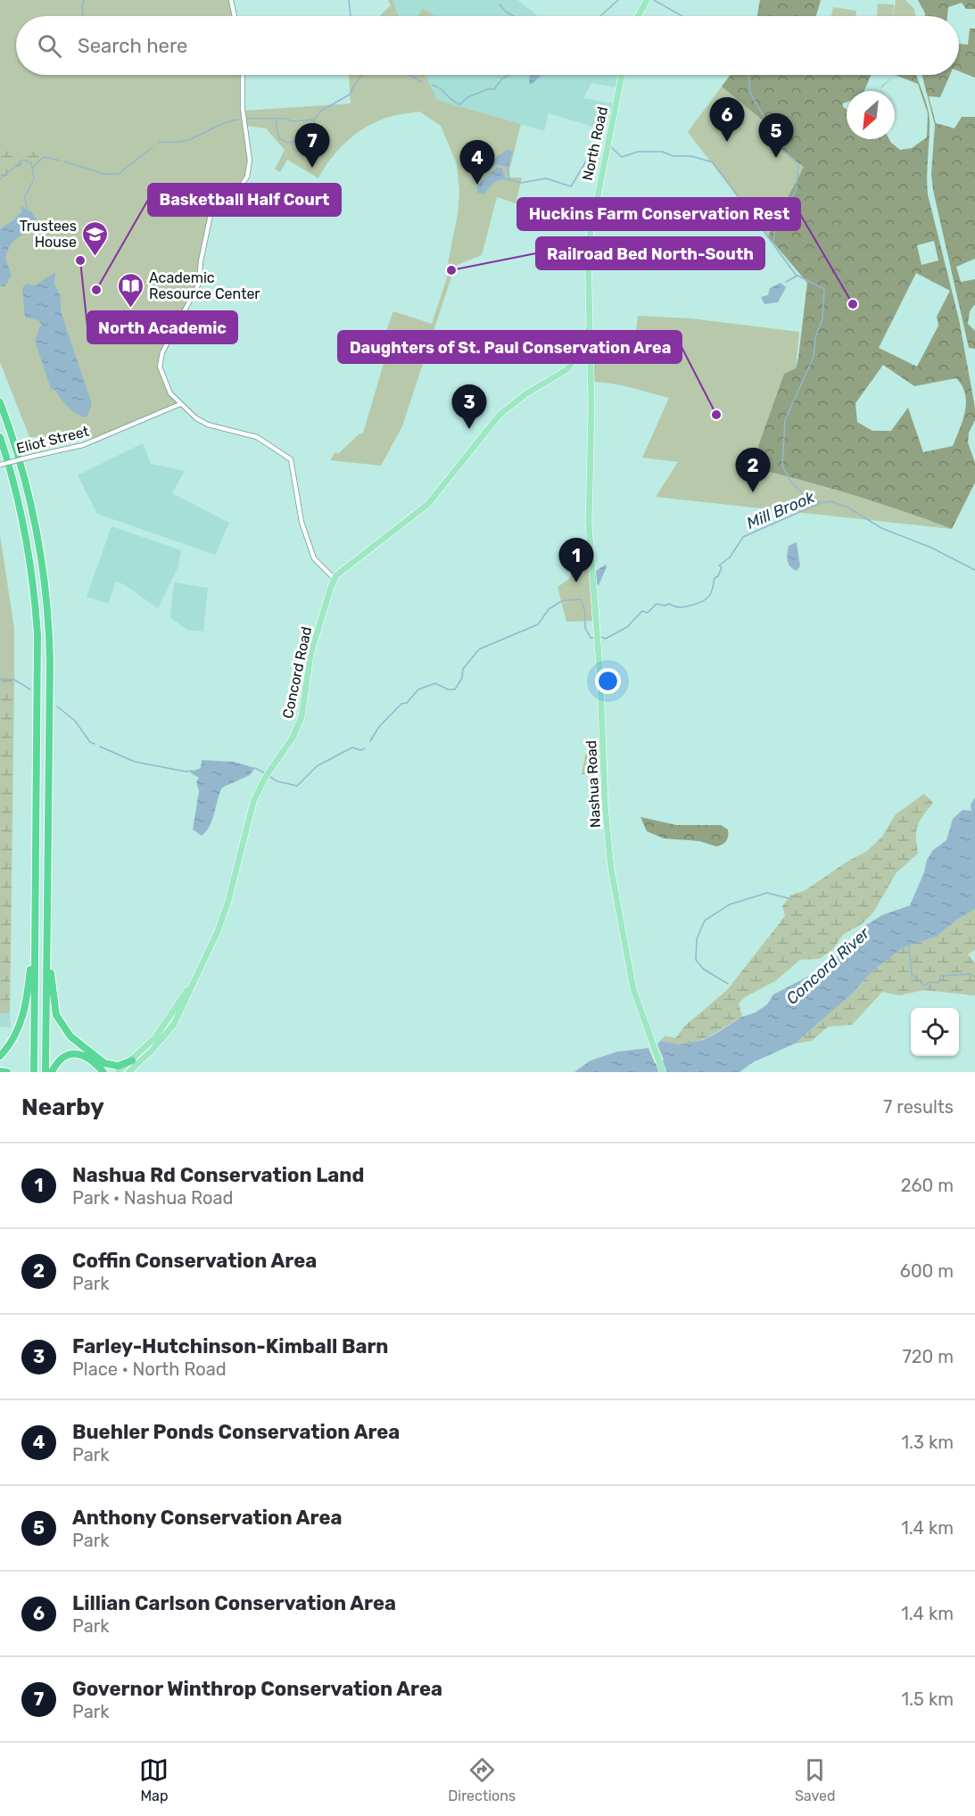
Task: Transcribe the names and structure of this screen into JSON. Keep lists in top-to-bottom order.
{
  "streets": {
    "main road": ["North Road", "Concord Road", "Nashua Road"],
    "street": ["Eliot Street"]
  },
  "crossings": [
    ["North Road", "Nashua Road"]
  ],
  "water": ["Mill Brook", "Concord River"],
  "places": {
    "school or university": ["Trustees House"],
    "other": [
      "North Academic",
      "Railroad Bed North-South",
      "Basketball Half Court",
      "Huckins Farm Conservation Rest",
      "Daughters of St. Paul Conservation Area"
    ],
    "library": ["Academic Resource Center"]
  },
  "north": "bottom left",
  "page": {
    "search": "Search here",
    "pins": [
      "6",
      "5",
      "7",
      "4",
      "3",
      "2",
      "1"
    ],
    "heading": ["Nearby", "7 results"],
    "list": [
      {
        "mark": "1",
        "name": "Nashua Rd Conservation Land",
        "note": "Park · Nashua Road",
        "value": "260 m"
      },
      {
        "mark": "2",
        "name": "Coffin Conservation Area",
        "note": "Park",
        "value": "600 m"
      },
      {
        "mark": "3",
        "name": "Farley-Hutchinson-Kimball Barn",
        "note": "Place · North Road",
        "value": "720 m"
      },
      {
        "mark": "4",
        "name": "Buehler Ponds Conservation Area",
        "note": "Park",
        "value": "1.3 km"
      },
      {
        "mark": "5",
        "name": "Anthony Conservation Area",
        "note": "Park",
        "value": "1.4 km"
      },
      {
        "mark": "6",
        "name": "Lillian Carlson Conservation Area",
        "note": "Park",
        "value": "1.4 km"
      },
      {
        "mark": "7",
        "name": "Governor Winthrop Conservation Area",
        "note": "Park",
        "value": "1.5 km"
      }
    ],
    "nav": ["Map", "Directions", "Saved"]
  }
}
